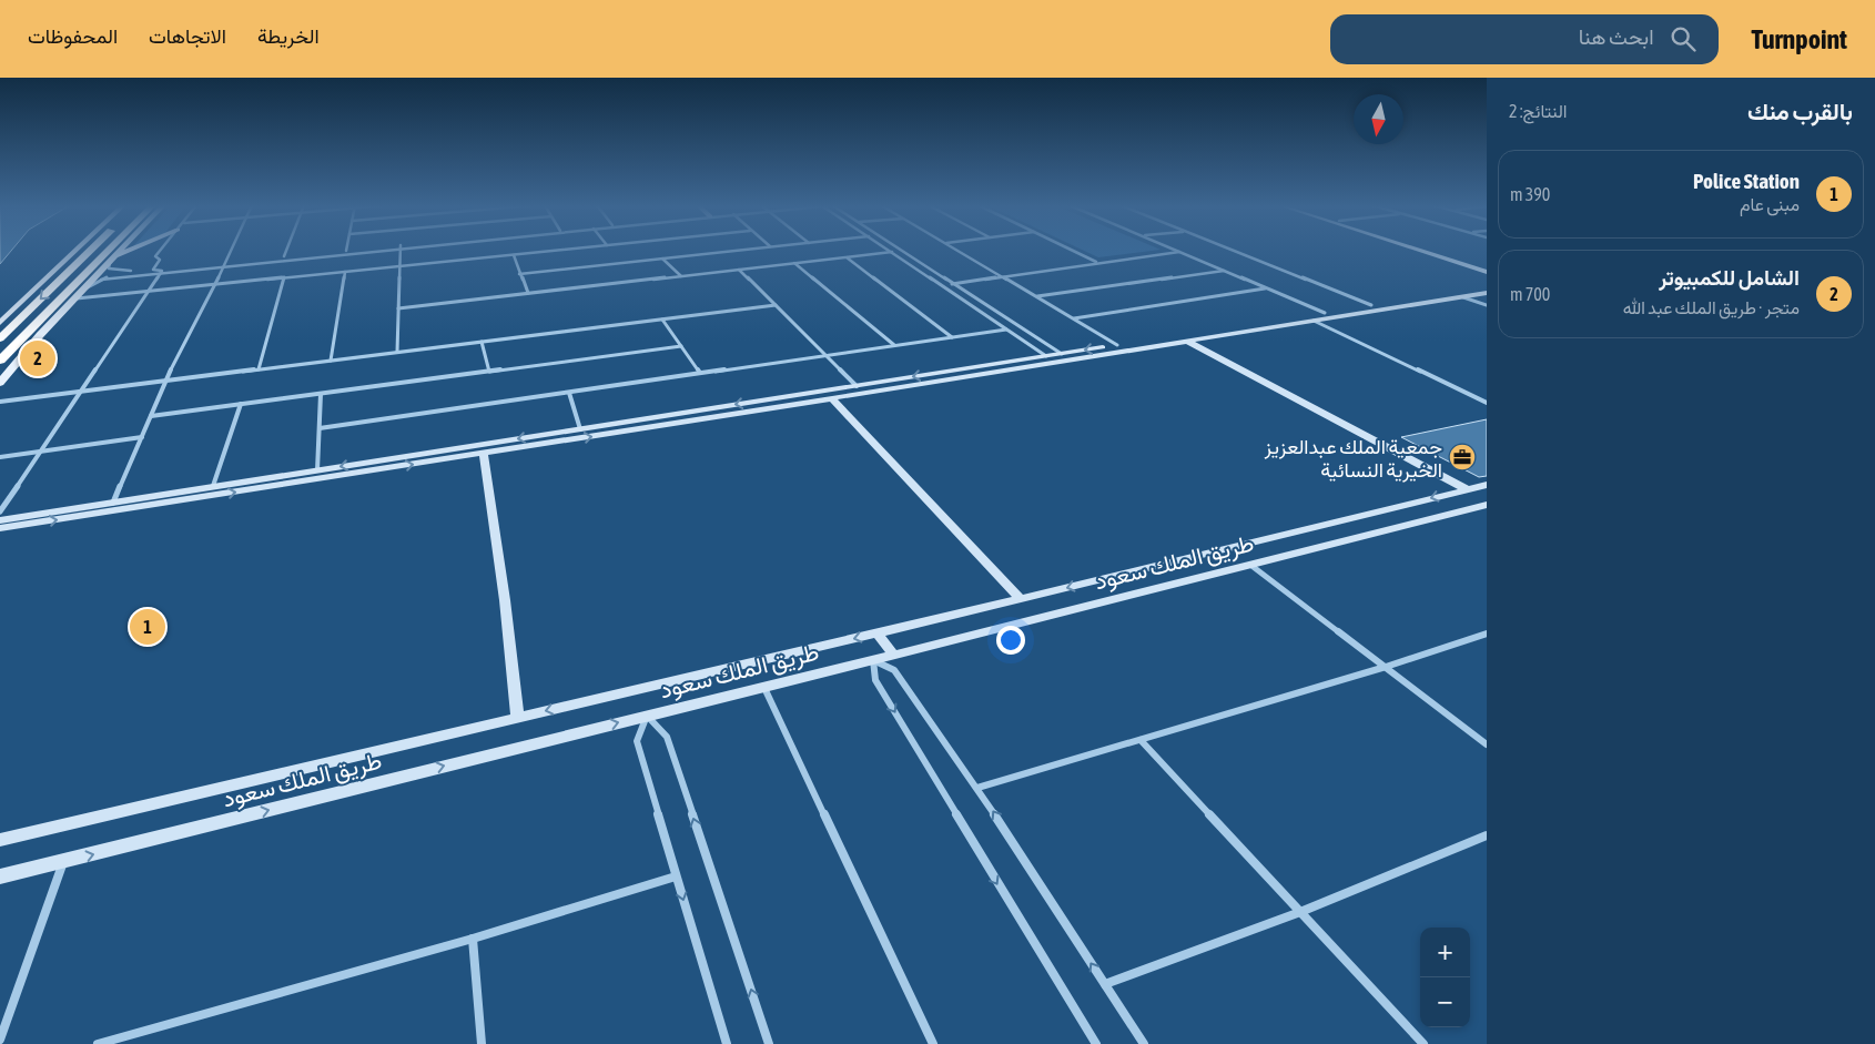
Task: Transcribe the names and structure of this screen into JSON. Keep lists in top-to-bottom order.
{
  "streets": {
    "street": ["طريق الملك سعود"]
  },
  "places": {
    "office": ["جمعية الملك عبدالعزيز الخيرية النسائية"]
  },
  "north": "bottom",
  "page": {
    "header": "Turnpoint",
    "search": "ابحث هنا",
    "nav": ["الخريطة", "الاتجاهات", "المحفوظات"],
    "heading": ["بالقرب منك", "النتائج: 2"],
    "list": [
      {
        "mark": "1",
        "name": "Police Station",
        "note": "مبنى عام",
        "value": "390 m"
      },
      {
        "mark": "2",
        "name": "الشامل للكمبيوتر",
        "note": "متجر · طريق الملك عبد الله",
        "value": "700 m"
      }
    ],
    "pins": ["2", "1"],
    "map_buttons": ["+", "−"]
  }
}
